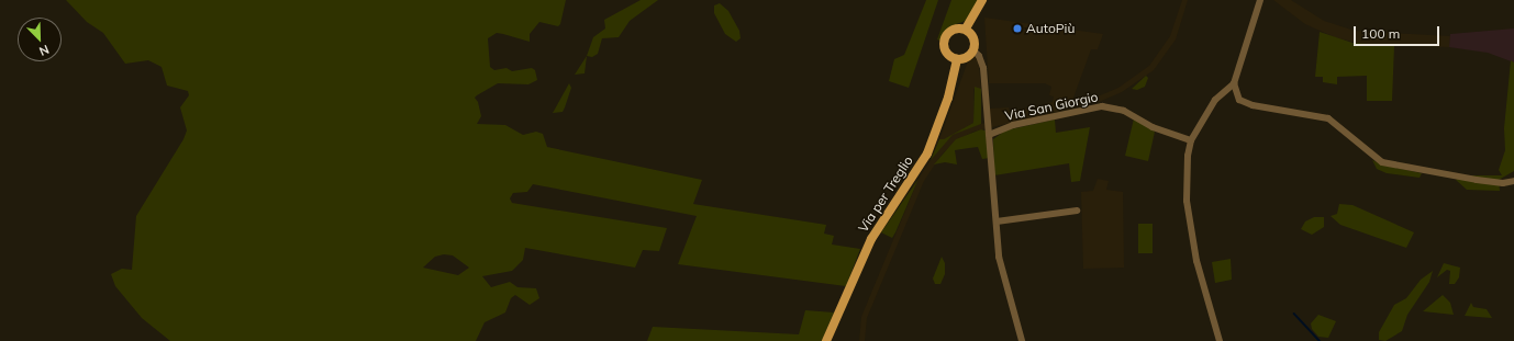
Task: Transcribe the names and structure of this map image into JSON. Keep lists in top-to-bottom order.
{
  "streets": {
    "main road": ["Via per Treglio"],
    "street": ["Via San Giorgio"]
  },
  "crossings": [
    ["Via San Giorgio", "Via per Treglio"]
  ],
  "places": ["AutoPiù"],
  "scale_bar": "100 m",
  "north": "bottom right"
}
